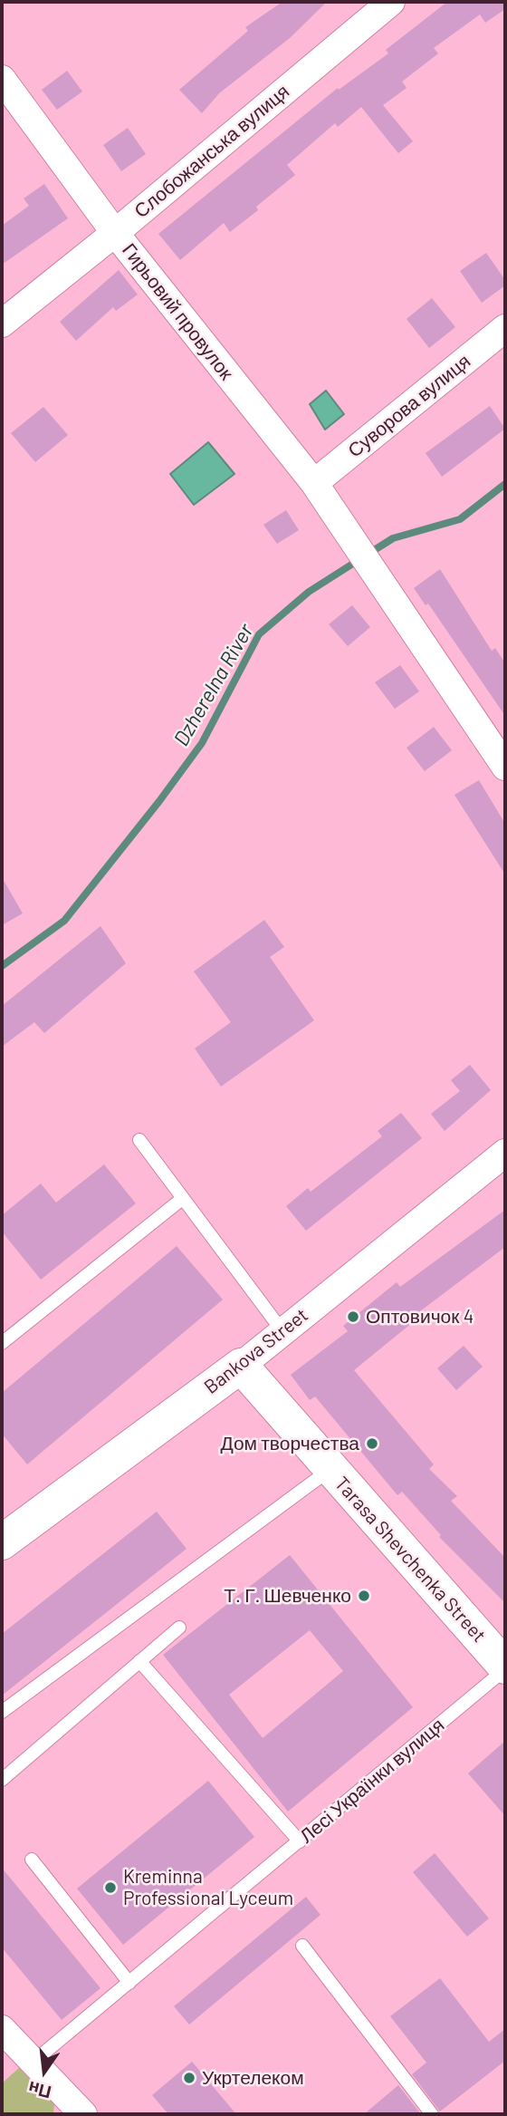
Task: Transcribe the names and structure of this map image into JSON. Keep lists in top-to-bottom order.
{
  "streets": {
    "street": [
      "Слобожанська вулиця",
      "Гирьовий провулок",
      "Суворова вулиця",
      "Bankova Street",
      "Tarasa Shevchenka Street"
    ],
    "lane": ["Лесі Українки вулиця"]
  },
  "crossings": [
    ["Слобожанська вулиця", "Гирьовий провулок"],
    ["Гирьовий провулок", "Суворова вулиця"],
    ["Bankova Street", "Tarasa Shevchenka Street"],
    ["Tarasa Shevchenka Street", "Лесі Українки вулиця"]
  ],
  "water": ["Dzherelna River"],
  "places": [
    "Оптовичок 4",
    "Дом творчества",
    "Т. Г. Шевченко",
    "Kreminna Professional Lyceum",
    "Укртелеком"
  ],
  "north": "bottom"
}
